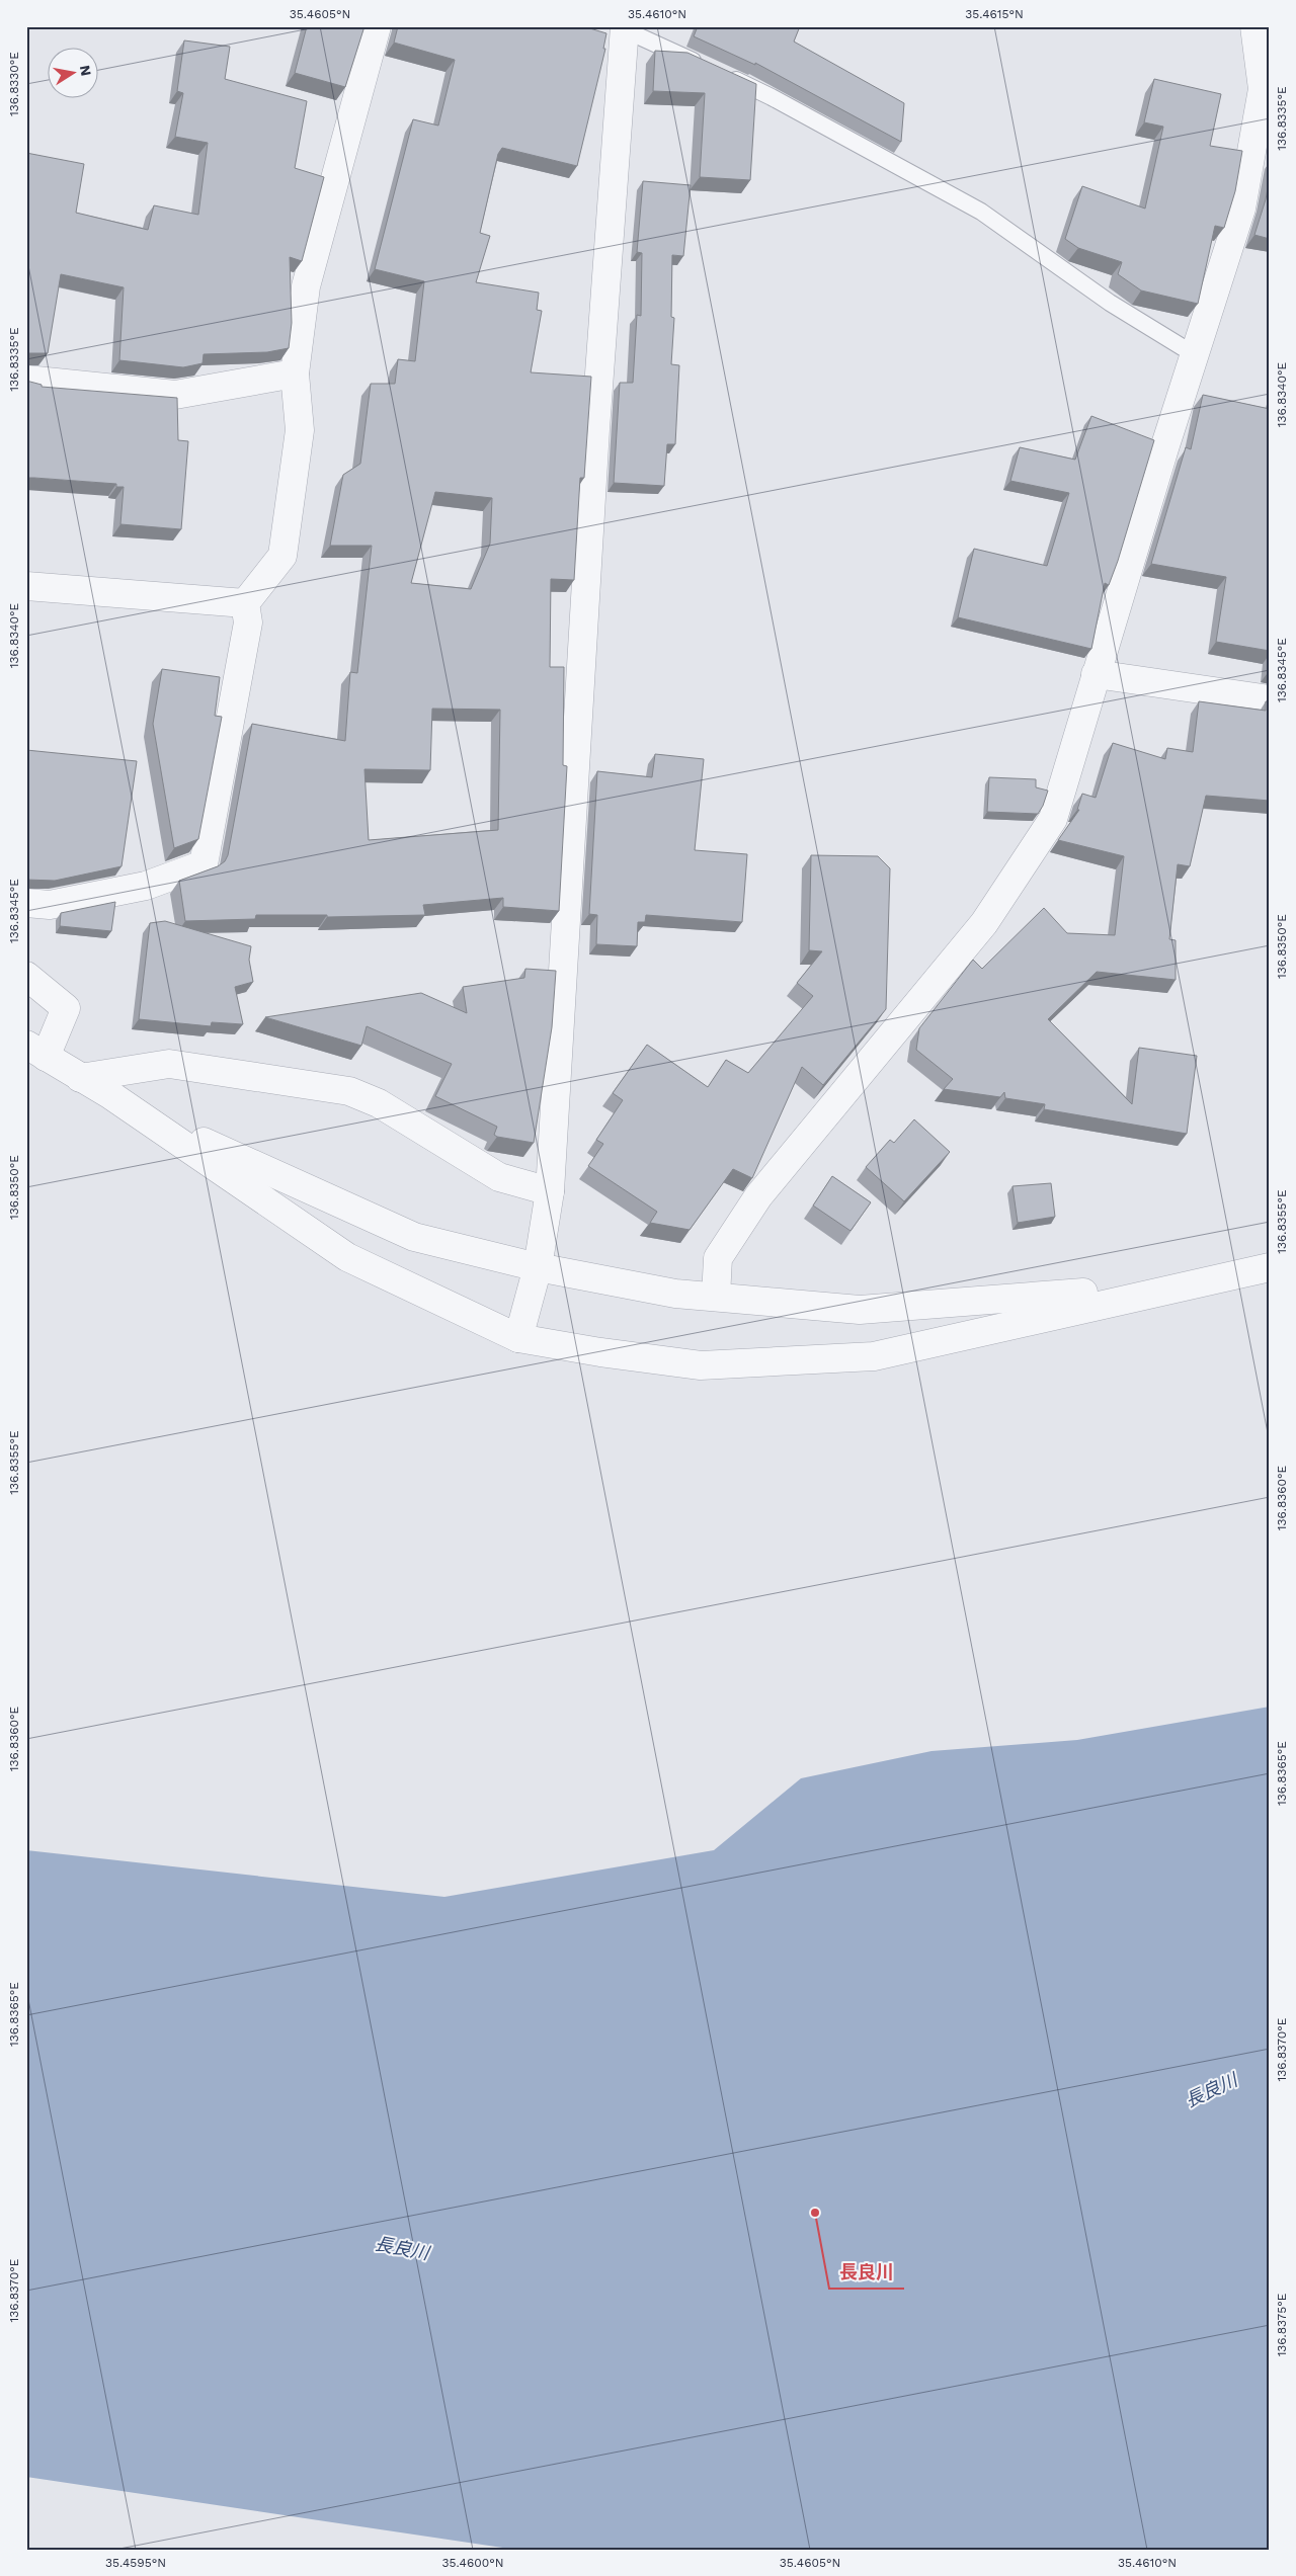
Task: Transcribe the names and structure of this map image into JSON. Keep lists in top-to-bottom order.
{
  "water": ["長良川"],
  "places": ["長良川"],
  "north": "right",
  "coordinates": [
    "35.4605°N",
    "35.4610°N",
    "35.4615°N",
    "136.8330°E",
    "136.8335°E",
    "136.8340°E",
    "136.8345°E",
    "136.8350°E",
    "136.8355°E",
    "136.8360°E",
    "136.8365°E",
    "136.8370°E",
    "136.8375°E",
    "35.4595°N",
    "35.4600°N"
  ]
}
